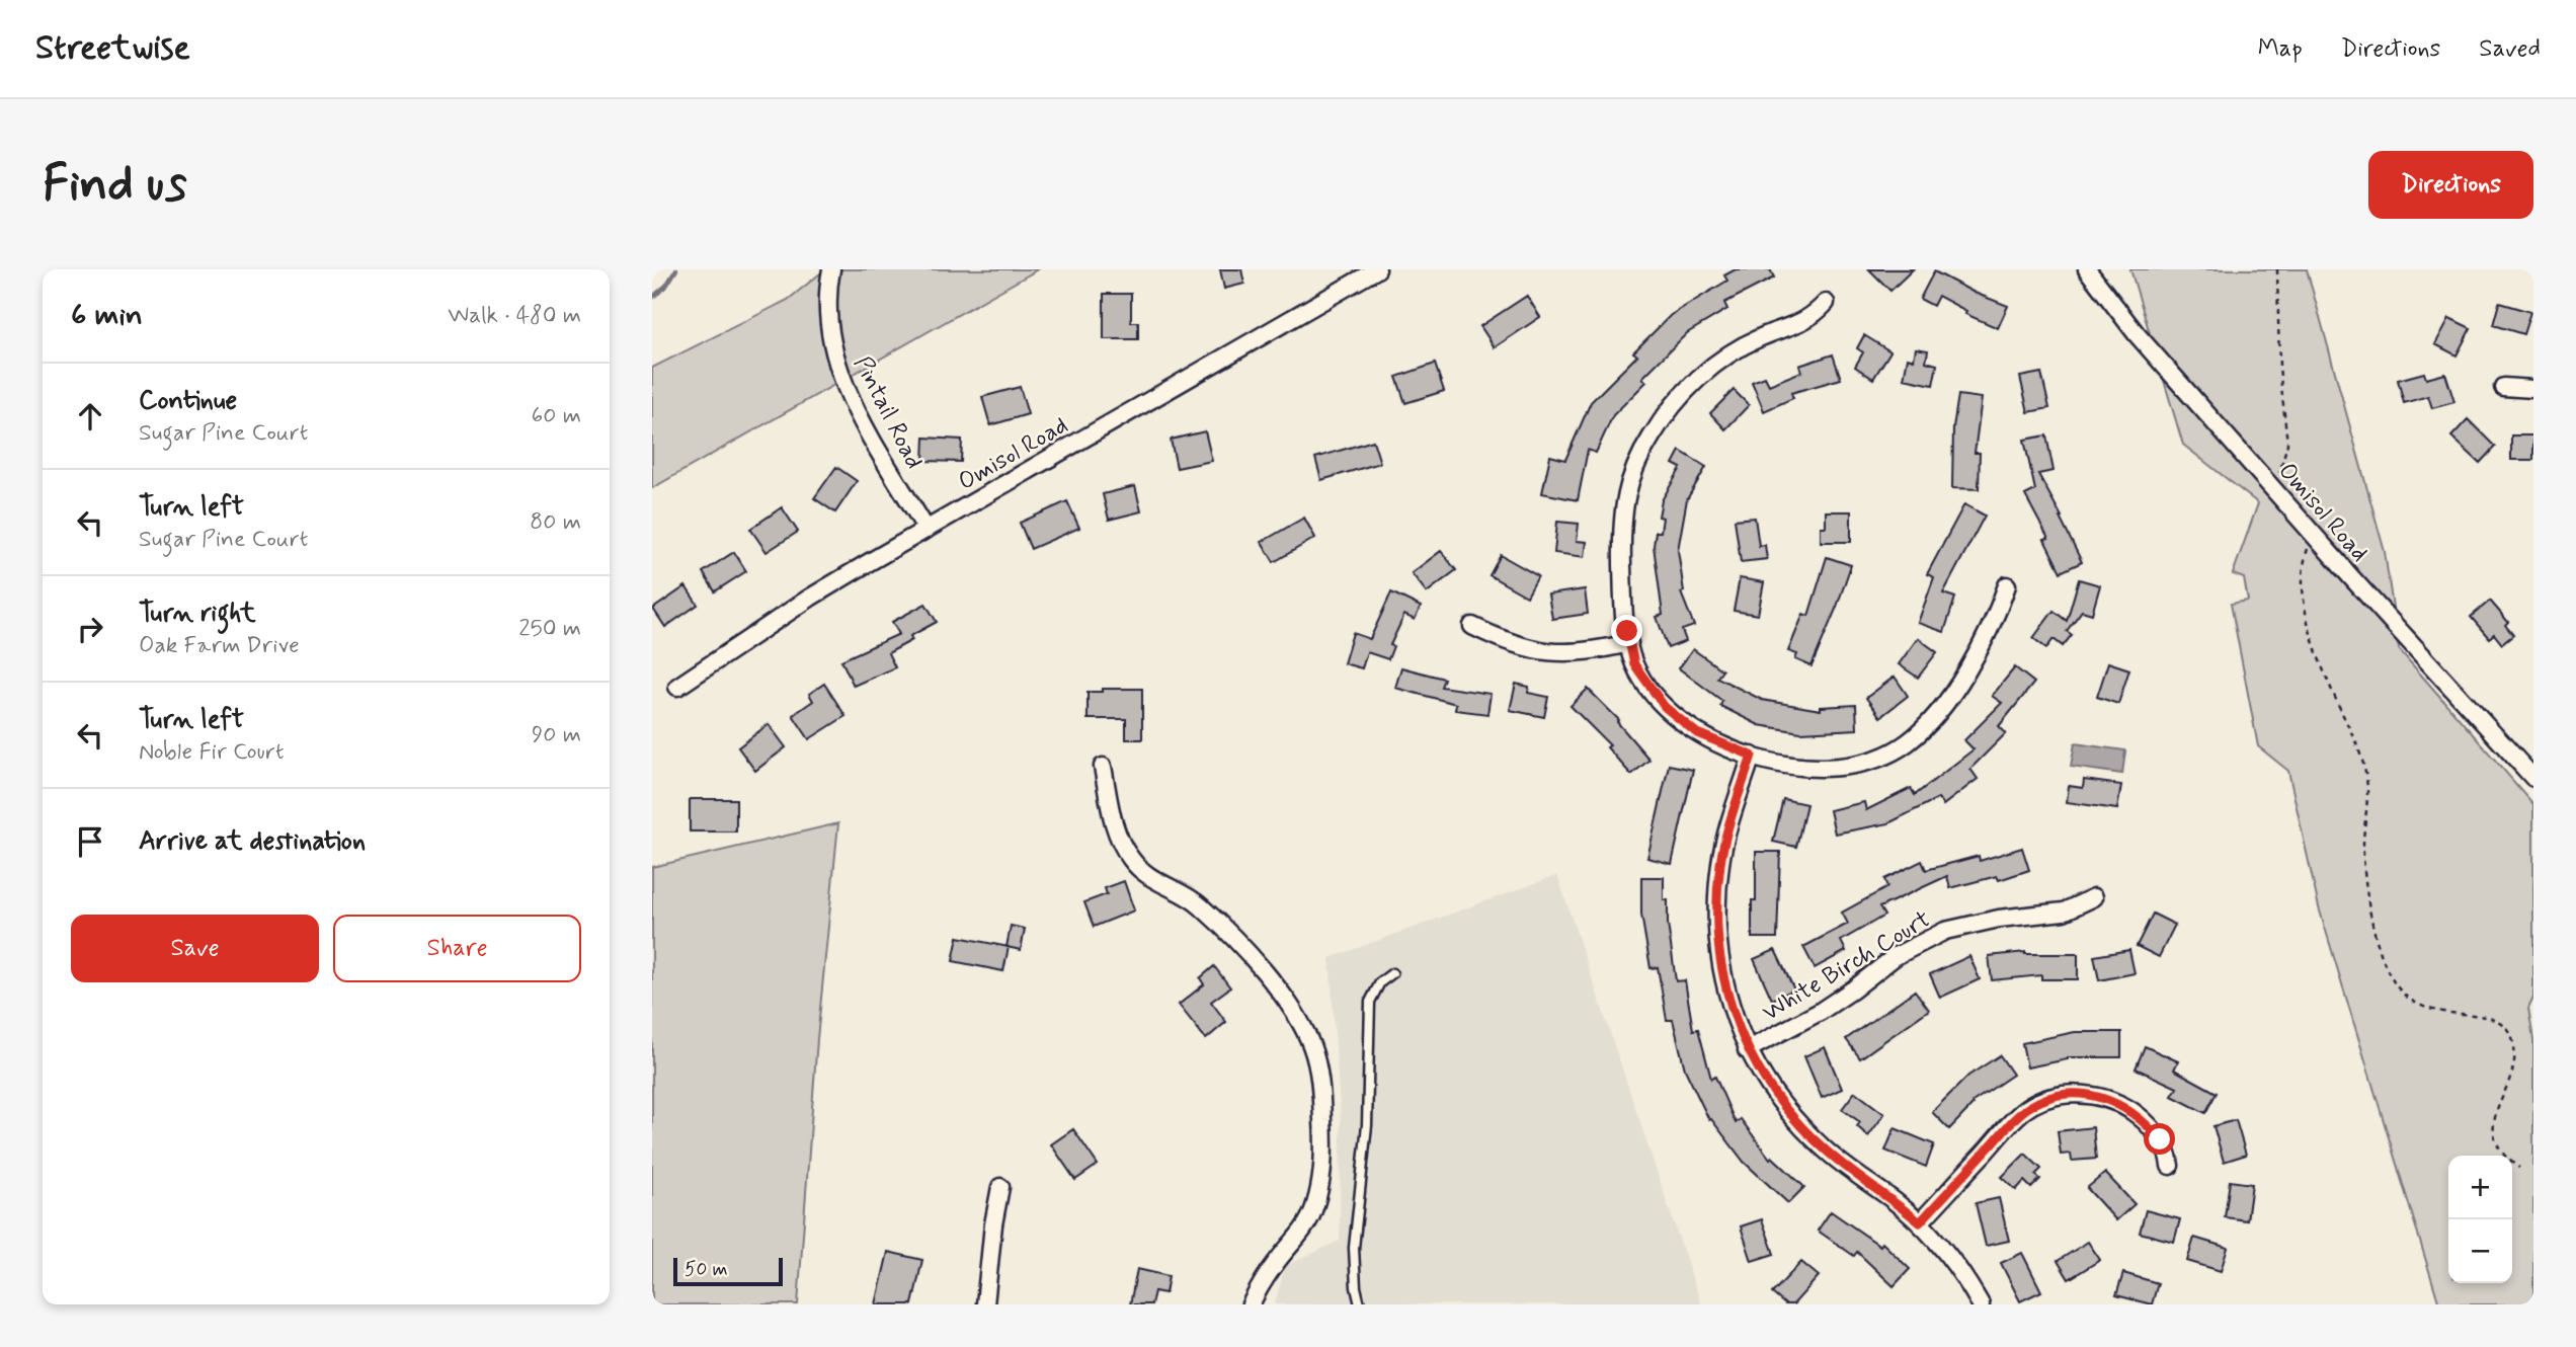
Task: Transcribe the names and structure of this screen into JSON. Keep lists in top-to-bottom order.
{
  "streets": {
    "street": ["Pintail Road", "Omisol Road", "White Birch Court"]
  },
  "crossings": [
    ["Pintail Road", "Omisol Road"]
  ],
  "scale_bar": "50 m",
  "page": {
    "header": "Streetwise",
    "nav": ["Map", "Directions", "Saved"],
    "buttons": [
      "Directions",
      ["Save", "Share"]
    ],
    "title": "Find us",
    "heading": ["6 min", "Walk · 480 m"],
    "list": [
      ["Continue", "Sugar Pine Court", "60 m"],
      ["Turn left", "Sugar Pine Court", "80 m"],
      ["Turn right", "Oak Farm Drive", "250 m"],
      ["Turn left", "Noble Fir Court", "90 m"],
      "Arrive at destination"
    ],
    "map_buttons": ["+", "−"],
    "scale": "50 m"
  }
}
